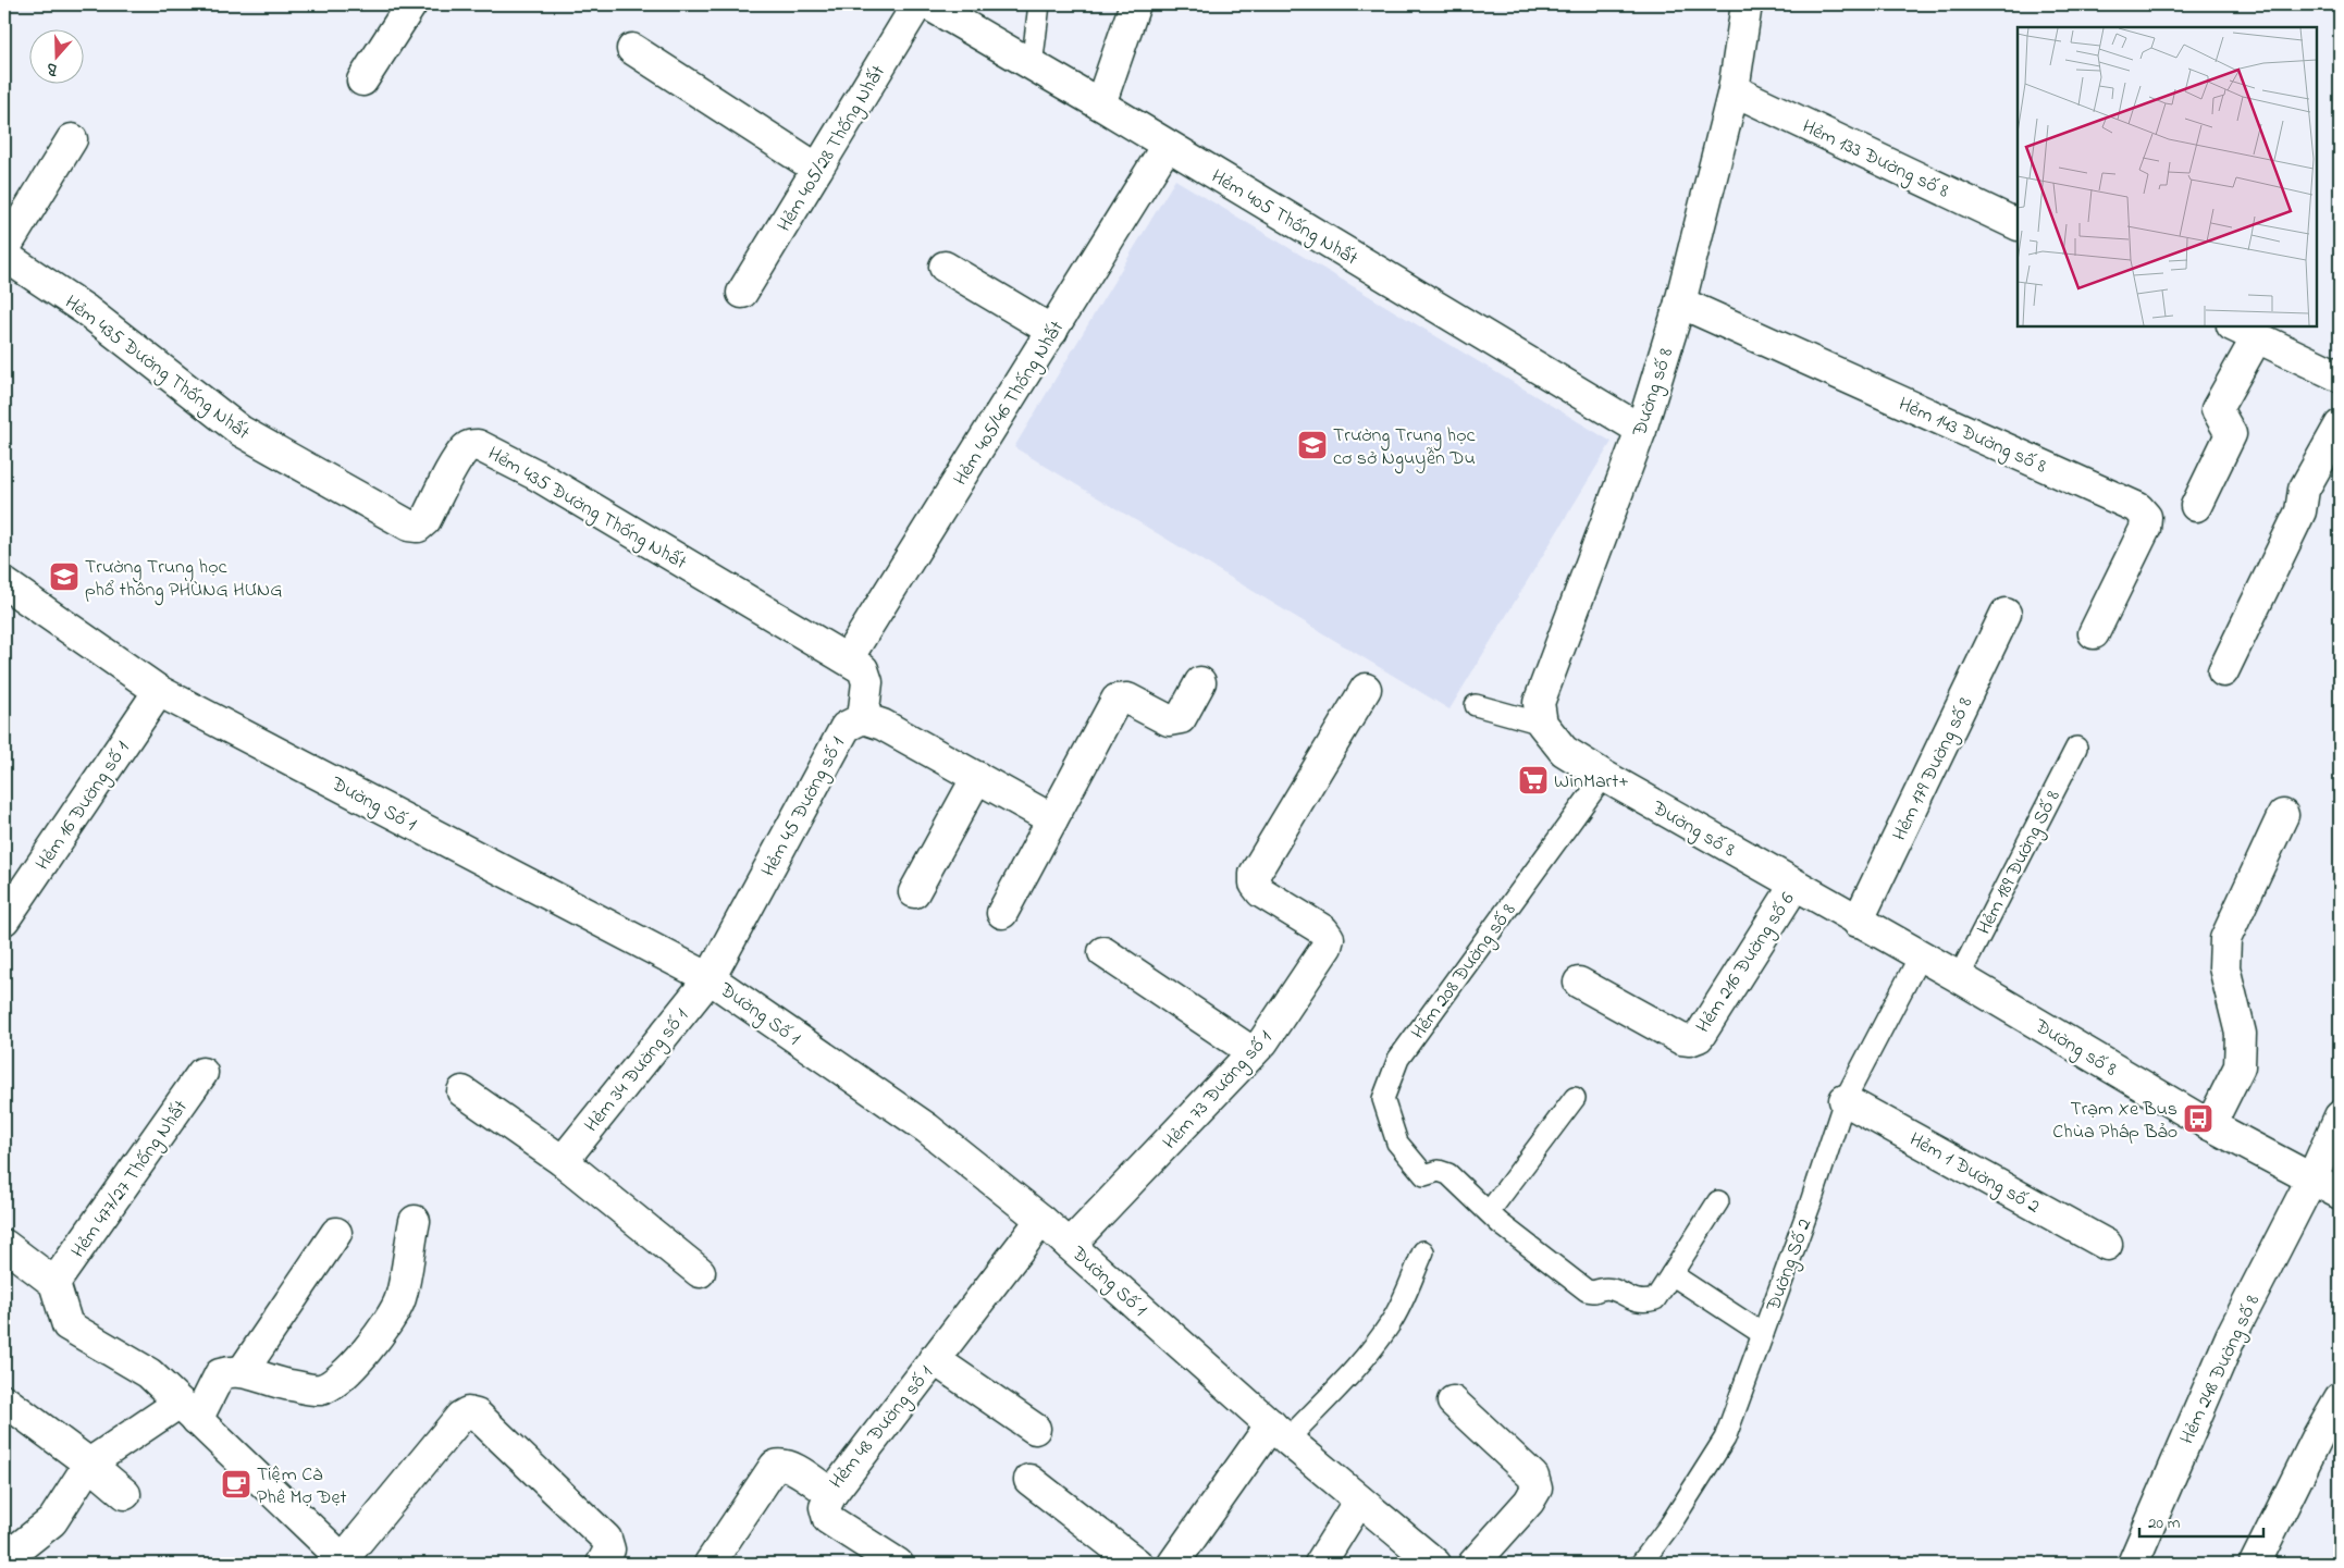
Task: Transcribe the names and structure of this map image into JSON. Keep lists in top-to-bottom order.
{
  "streets": {
    "street": [
      "Hẻm 405/28 Thống Nhất",
      "Hẻm 133 Đường số 8",
      "Hẻm 405 Thống Nhất",
      "Hẻm 435 Đường Thống Nhất",
      "Đường số 8",
      "Hẻm 405/46 Thống Nhất",
      "Hẻm 143 Đường số 8",
      "Hẻm 179 Đường số 8",
      "Đường Số 1",
      "Hẻm 16 Đường số 1",
      "Hẻm 45 Đường số 1",
      "Hẻm 216 Đường số 6",
      "Hẻm 34 Đường số 1",
      "Hẻm 73 Đường số 1",
      "Hẻm 1 Đường số 2",
      "Hẻm 477/27 Thống Nhất",
      "Hẻm 248 Đường số 8",
      "Hẻm 48 Đường số 1"
    ],
    "lane": ["Hẻm 189 Đường Số 8", "Hẻm 208 Đường số 8", "Đường Số 2"]
  },
  "crossings": [
    ["Hẻm 133 Đường số 8", "Đường số 8"],
    ["Hẻm 405 Thống Nhất", "Đường số 8"],
    ["Hẻm 405 Thống Nhất", "Hẻm 405/46 Thống Nhất"],
    ["Hẻm 435 Đường Thống Nhất", "Hẻm 405/46 Thống Nhất"],
    ["Hẻm 435 Đường Thống Nhất", "Hẻm 45 Đường số 1"],
    ["Đường số 8", "Hẻm 143 Đường số 8"],
    ["Đường số 8", "Hẻm 179 Đường số 8"],
    ["Đường số 8", "Hẻm 189 Đường Số 8"],
    ["Đường số 8", "Hẻm 216 Đường số 6"],
    ["Đường số 8", "Hẻm 208 Đường số 8"],
    ["Đường số 8", "Đường Số 2"],
    ["Đường số 8", "Hẻm 248 Đường số 8"],
    ["Đường Số 1", "Hẻm 16 Đường số 1"],
    ["Đường Số 1", "Hẻm 45 Đường số 1"],
    ["Đường Số 1", "Hẻm 34 Đường số 1"],
    ["Đường Số 1", "Hẻm 73 Đường số 1"],
    ["Đường Số 1", "Hẻm 48 Đường số 1"],
    ["Hẻm 45 Đường số 1", "Hẻm 34 Đường số 1"],
    ["Hẻm 1 Đường số 2", "Đường Số 2"]
  ],
  "places": {
    "school or university": ["Trường Trung học cơ sở Nguyễn Du", "Trường Trung học phổ thông PHÙNG HƯNG"],
    "supermarket": ["WinMart+"],
    "bus stop": ["Trạm Xe Bus Chùa Pháp Bảo"],
    "cafe": ["Tiệm Cà Phê Mợ Đẹt"]
  },
  "scale_bar": "20 m",
  "north": "bottom"
}
